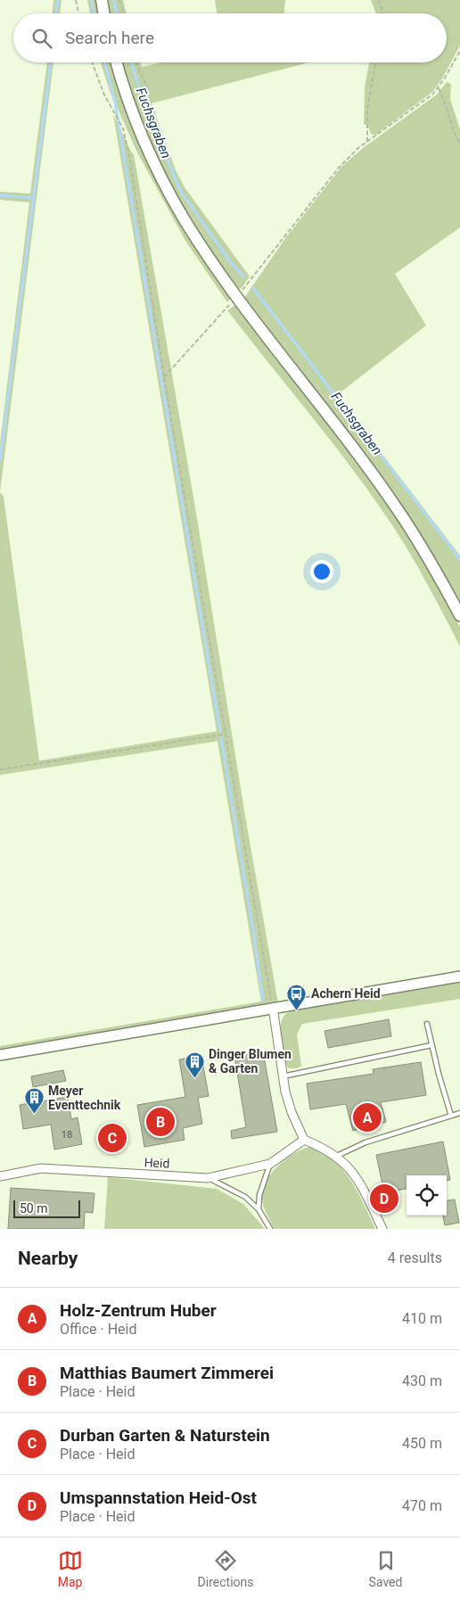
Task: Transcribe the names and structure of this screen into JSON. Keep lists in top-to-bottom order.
{
  "streets": {
    "street": ["Heid"]
  },
  "water": ["Fuchsgraben"],
  "places": {
    "bus stop": ["Achern Heid"],
    "building": ["Dinger Blumen & Garten", "Meyer Eventtechnik"]
  },
  "house_numbers": ["18"],
  "scale_bar": "50 m",
  "page": {
    "search": "Search here",
    "pins": [
      "A",
      "B",
      "C",
      "D"
    ],
    "scale": "50 m",
    "heading": ["Nearby", "4 results"],
    "list": [
      {
        "mark": "A",
        "name": "Holz-Zentrum Huber",
        "note": "Office · Heid",
        "value": "410 m"
      },
      {
        "mark": "B",
        "name": "Matthias Baumert Zimmerei",
        "note": "Place · Heid",
        "value": "430 m"
      },
      {
        "mark": "C",
        "name": "Durban Garten & Naturstein",
        "note": "Place · Heid",
        "value": "450 m"
      },
      {
        "mark": "D",
        "name": "Umspannstation Heid-Ost",
        "note": "Place · Heid",
        "value": "470 m"
      }
    ],
    "nav": ["Map", "Directions", "Saved"]
  }
}
